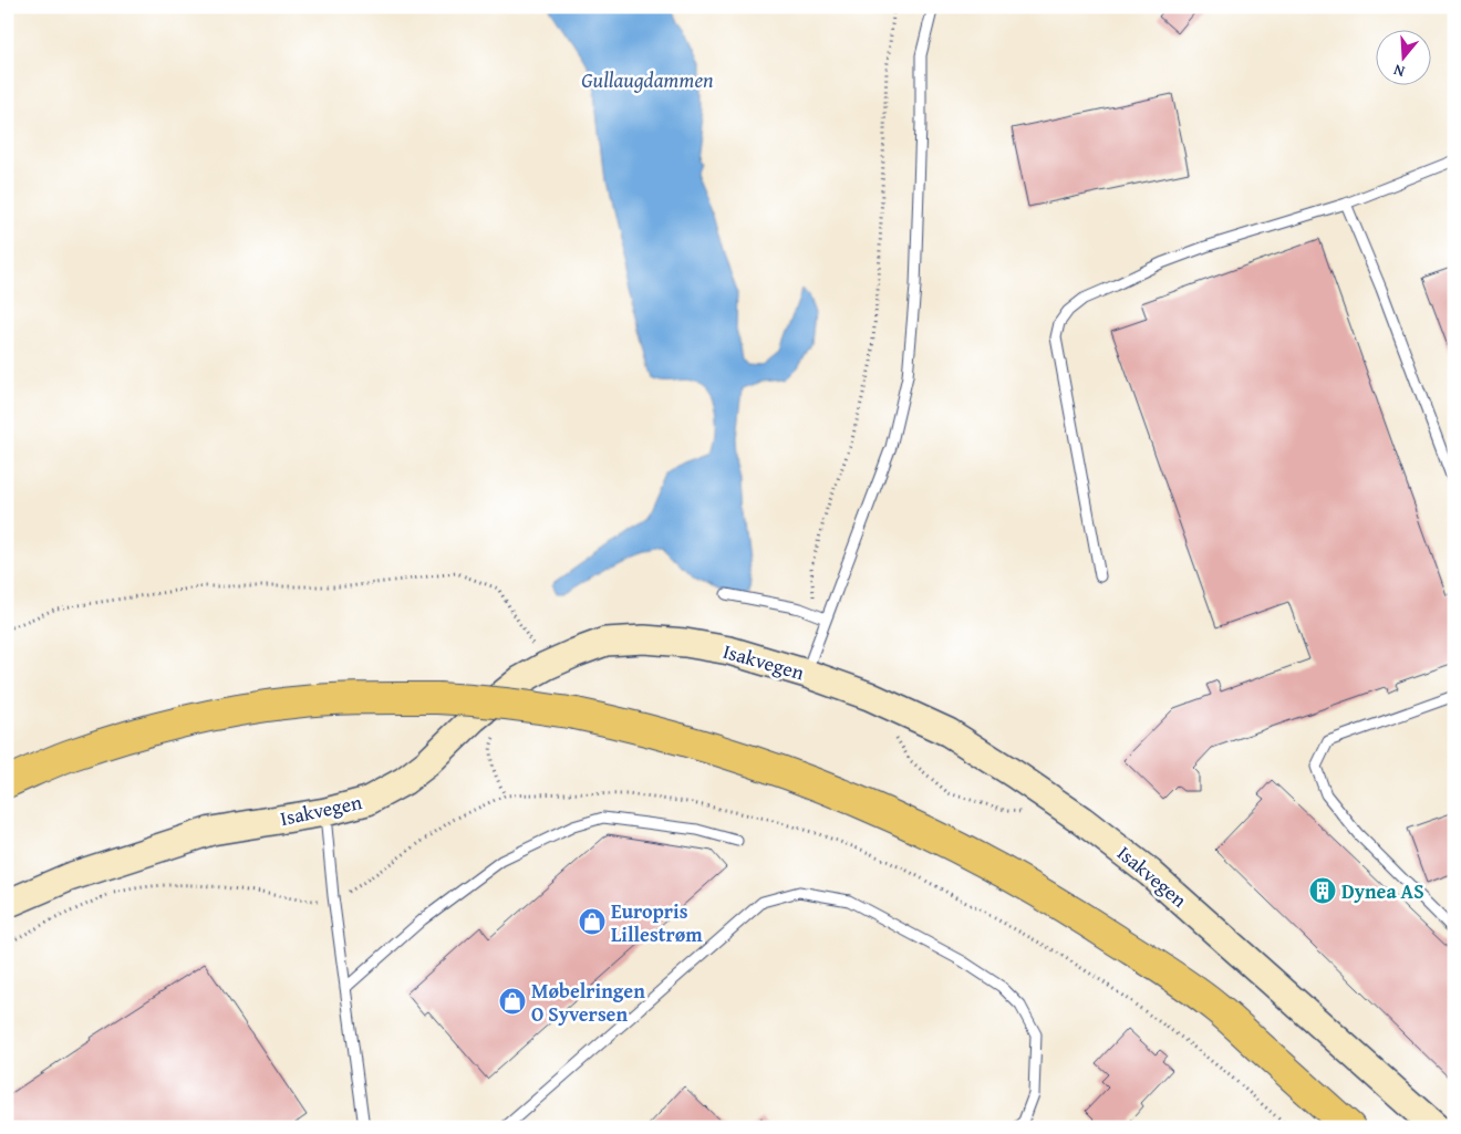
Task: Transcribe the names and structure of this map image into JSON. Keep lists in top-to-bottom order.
{
  "streets": {
    "street": ["Isakvegen"]
  },
  "water": ["Gullaugdammen"],
  "places": {
    "building": ["Dynea AS"],
    "shop": ["Europris Lillestrøm", "Møbelringen O Syversen"]
  },
  "north": "bottom"
}
